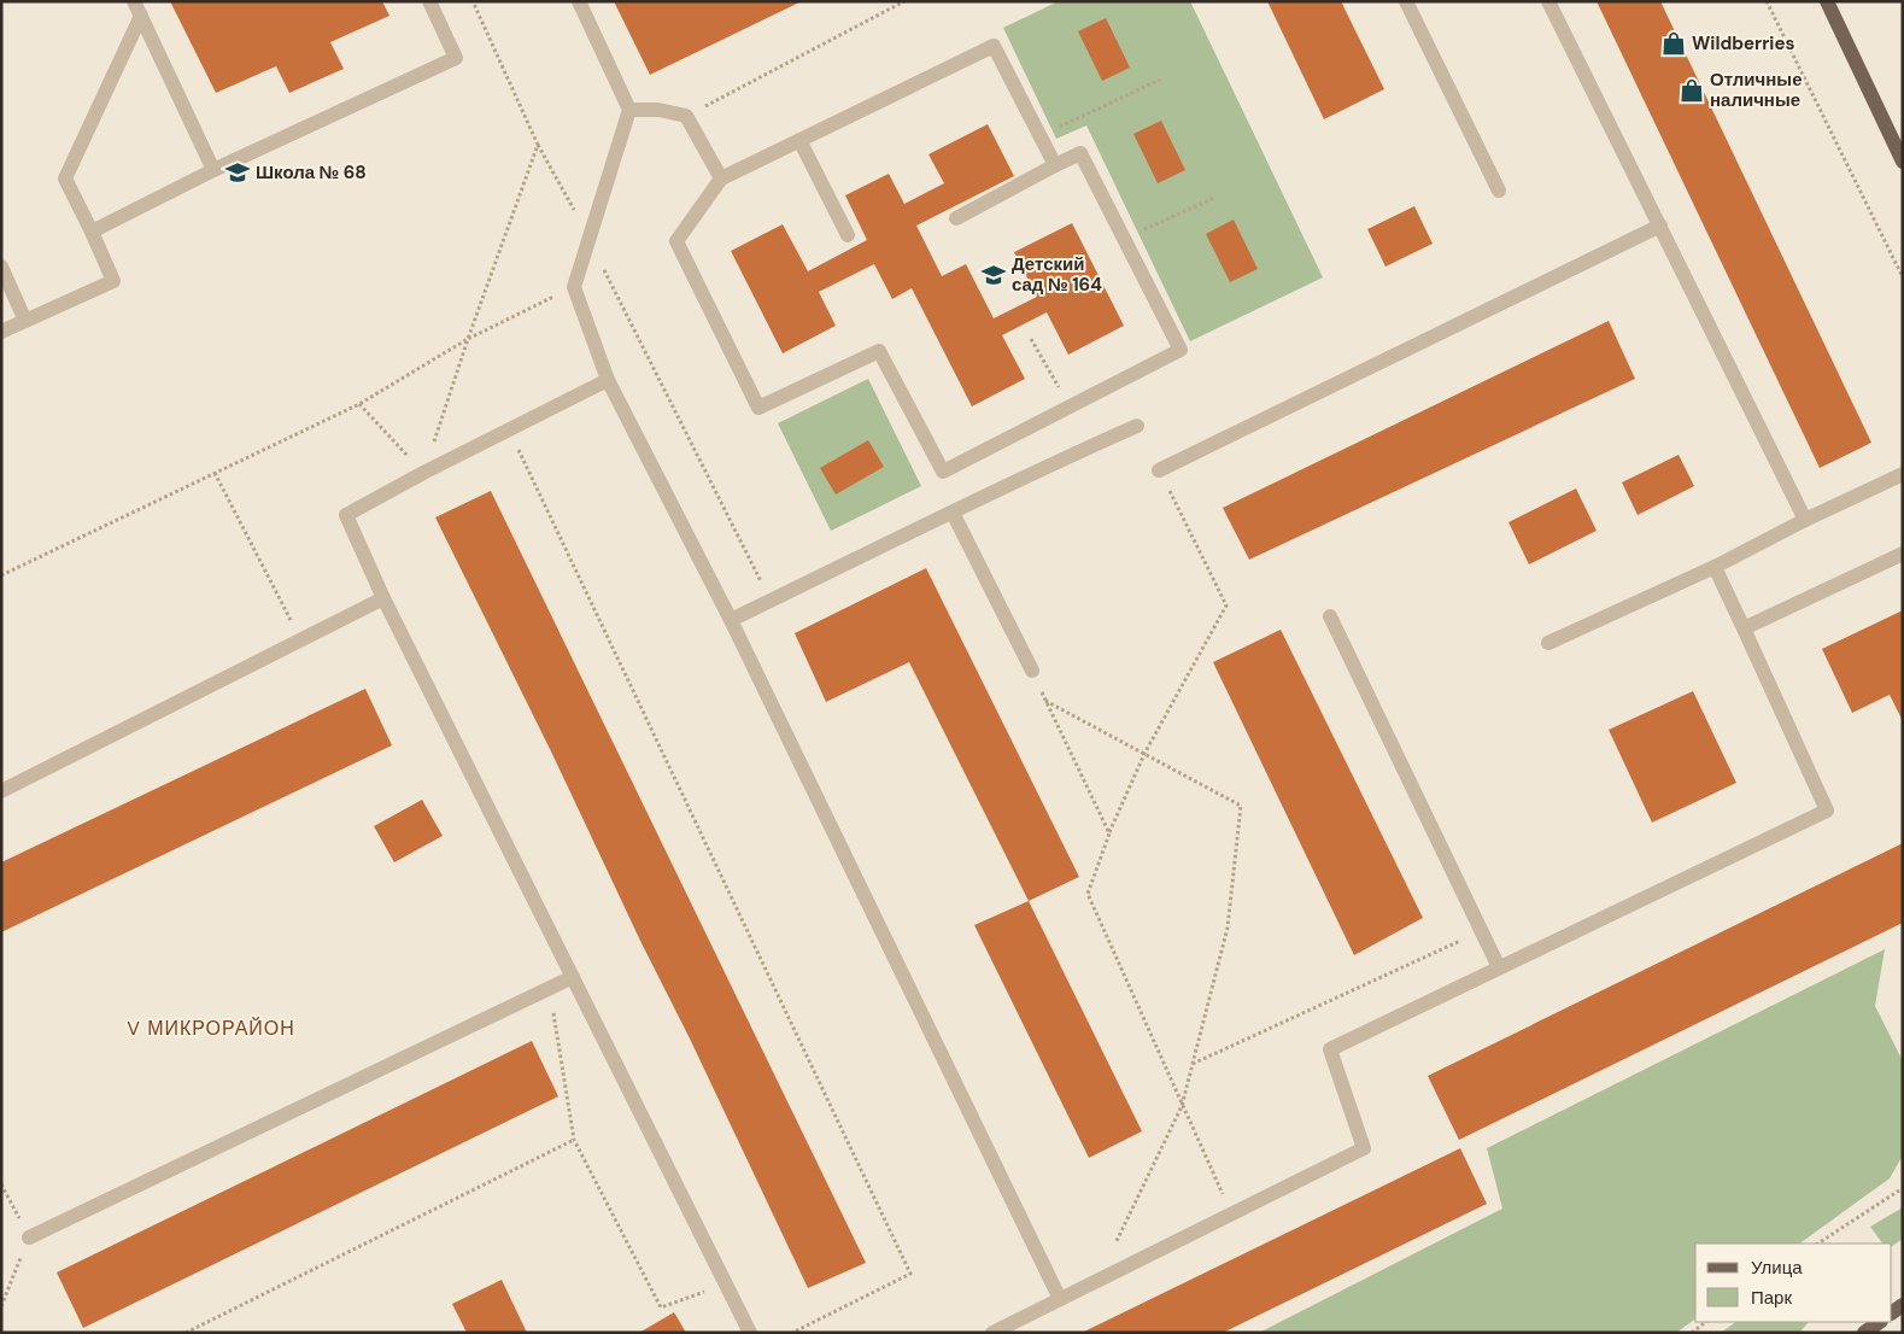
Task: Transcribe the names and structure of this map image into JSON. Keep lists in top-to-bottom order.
{
  "districts": ["V МИКРОРАЙОН"],
  "places": {
    "shop": ["Wildberries", "Отличные наличные"],
    "school or university": ["Школа № 68", "Детский сад № 164"]
  },
  "legend": ["Улица", "Парк"]
}
